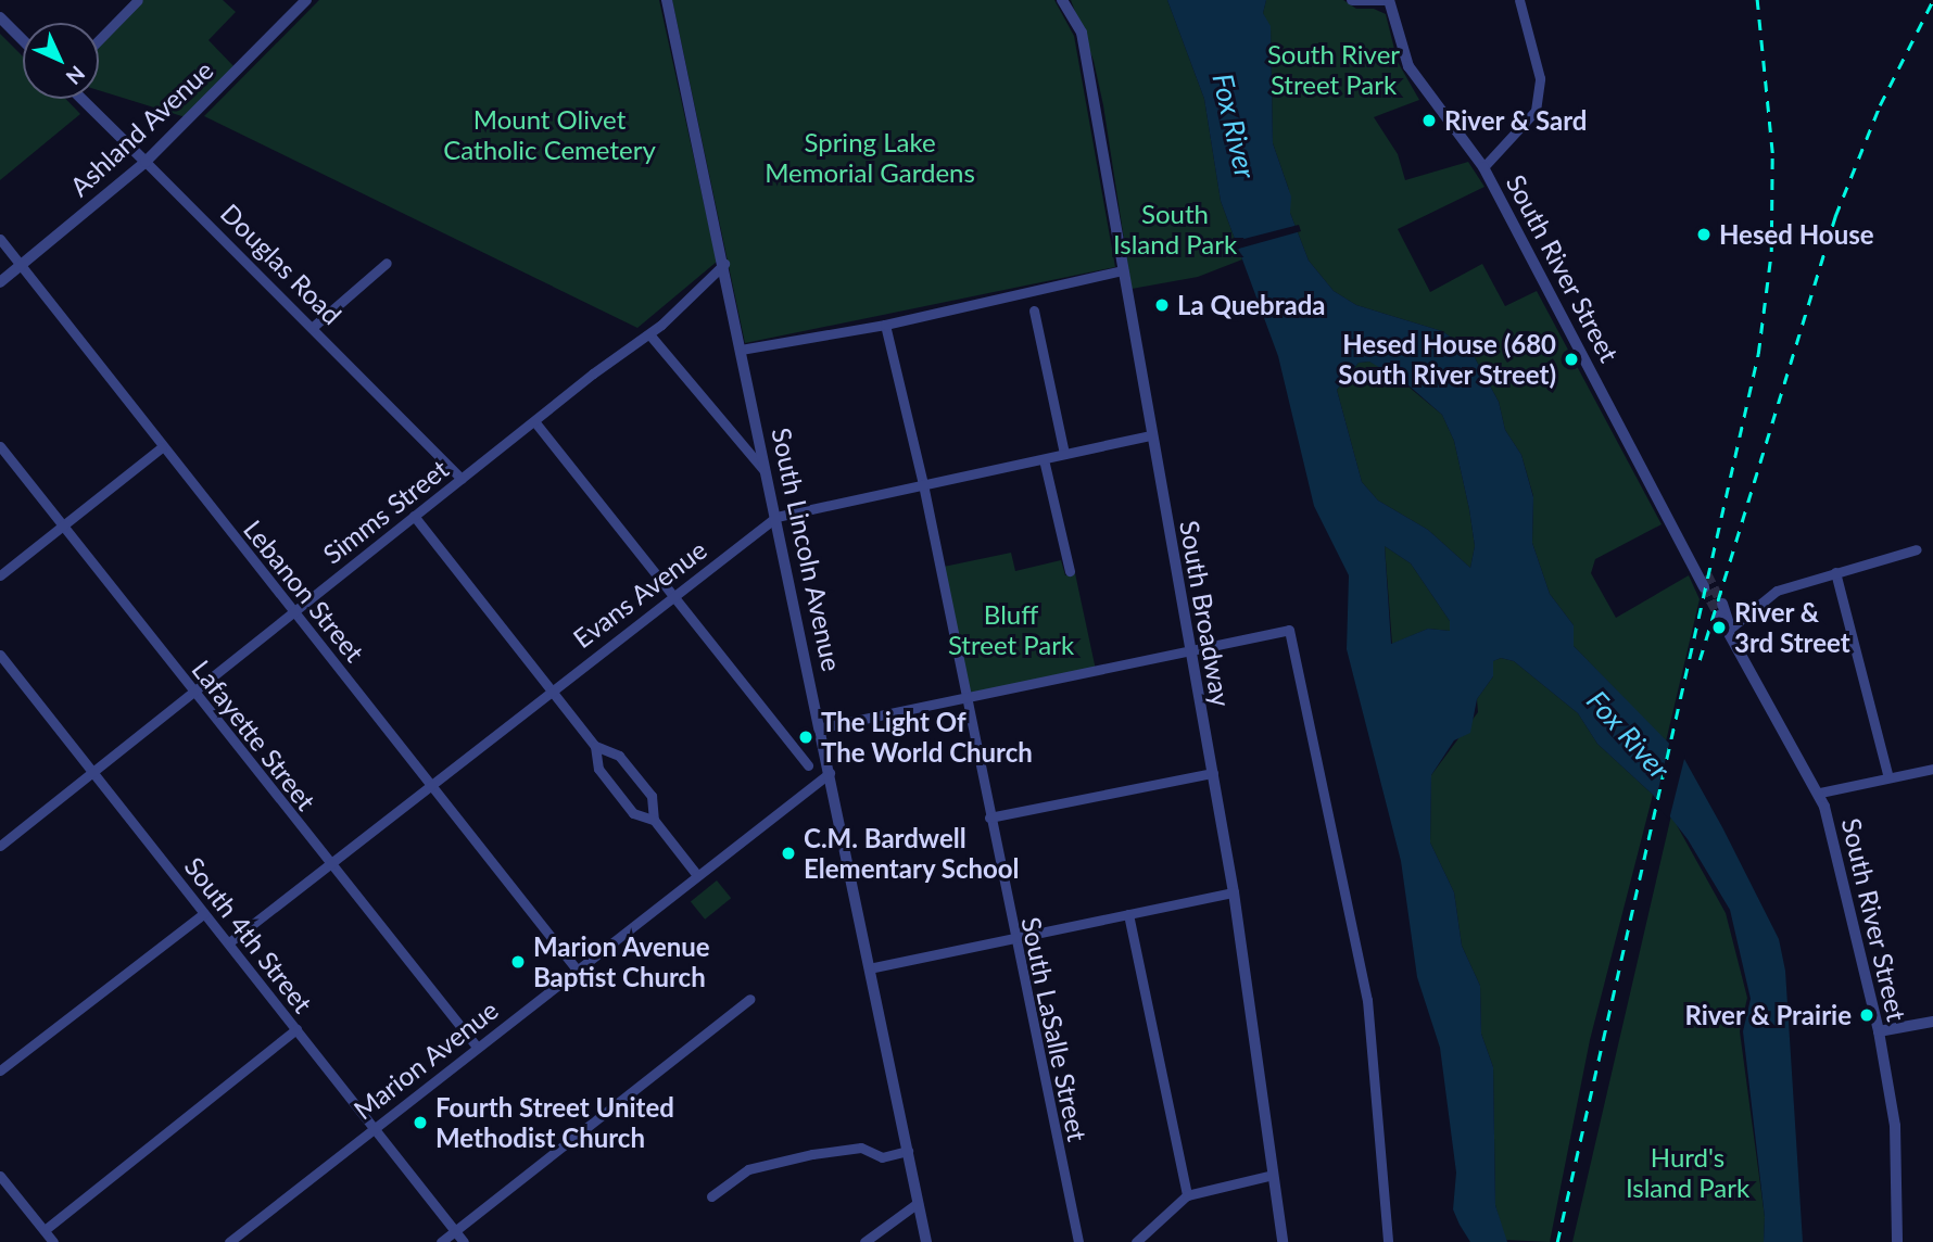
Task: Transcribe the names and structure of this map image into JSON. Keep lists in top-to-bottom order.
{
  "streets": {
    "street": [
      "Ashland Avenue",
      "Douglas Road",
      "South River Street",
      "Simms Street",
      "South Lincoln Avenue",
      "Lebanon Street",
      "Evans Avenue",
      "South Broadway",
      "Lafayette Street",
      "South 4th Street",
      "South LaSalle Street",
      "Marion Avenue"
    ]
  },
  "crossings": [
    ["Ashland Avenue", "Douglas Road"],
    ["Ashland Avenue", "Lebanon Street"],
    ["Douglas Road", "Simms Street"],
    ["Simms Street", "South Lincoln Avenue"],
    ["Simms Street", "Lebanon Street"],
    ["Simms Street", "Lafayette Street"],
    ["Simms Street", "South 4th Street"],
    ["South Lincoln Avenue", "Evans Avenue"],
    ["South Lincoln Avenue", "Marion Avenue"],
    ["Lebanon Street", "Evans Avenue"],
    ["Lebanon Street", "Marion Avenue"],
    ["Evans Avenue", "South Broadway"],
    ["Evans Avenue", "Lafayette Street"],
    ["Evans Avenue", "South 4th Street"],
    ["Evans Avenue", "South LaSalle Street"],
    ["Lafayette Street", "Marion Avenue"],
    ["South 4th Street", "Marion Avenue"]
  ],
  "water": ["Fox River"],
  "parks": [
    "South River Street Park",
    "Mount Olivet Catholic Cemetery",
    "Spring Lake Memorial Gardens",
    "South Island Park",
    "Bluff Street Park",
    "Hurd's Island Park"
  ],
  "places": [
    "River & Sard",
    "Hesed House",
    "La Quebrada",
    "Hesed House (680 South River Street)",
    "River & 3rd Street",
    "The Light Of The World Church",
    "C.M. Bardwell Elementary School",
    "Marion Avenue Baptist Church",
    "River & Prairie",
    "Fourth Street United Methodist Church"
  ],
  "north": "bottom right"
}
